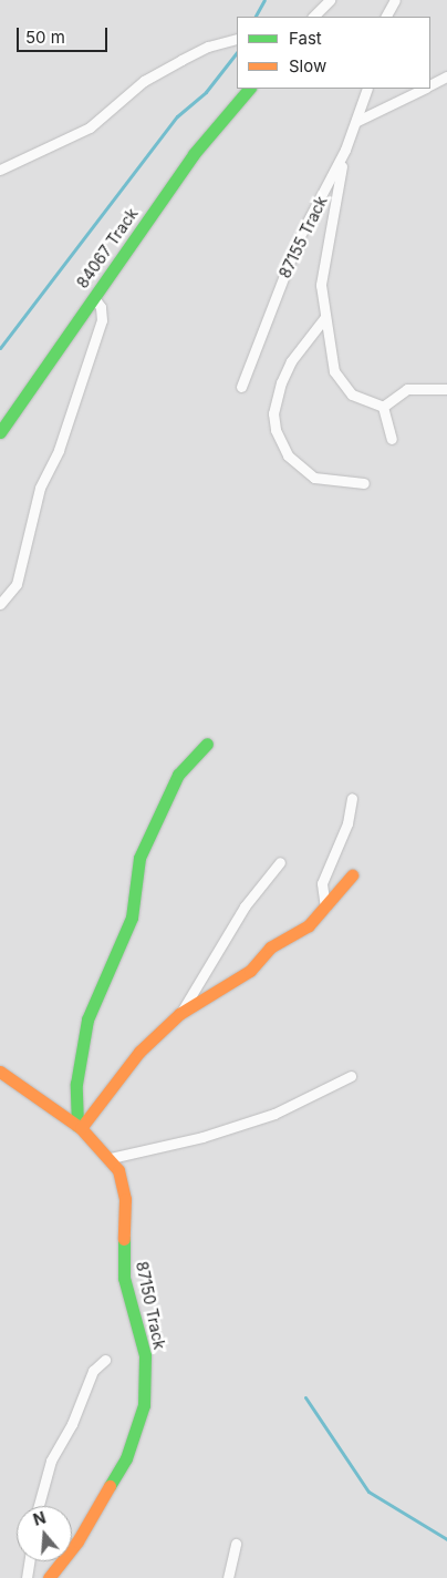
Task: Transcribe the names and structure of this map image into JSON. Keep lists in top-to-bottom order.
{
  "streets": {
    "street": ["87155 Track", "84067 Track", "87150 Track"]
  },
  "legend": ["Fast", "Slow"],
  "scale_bar": "50 m",
  "north": "top"
}
